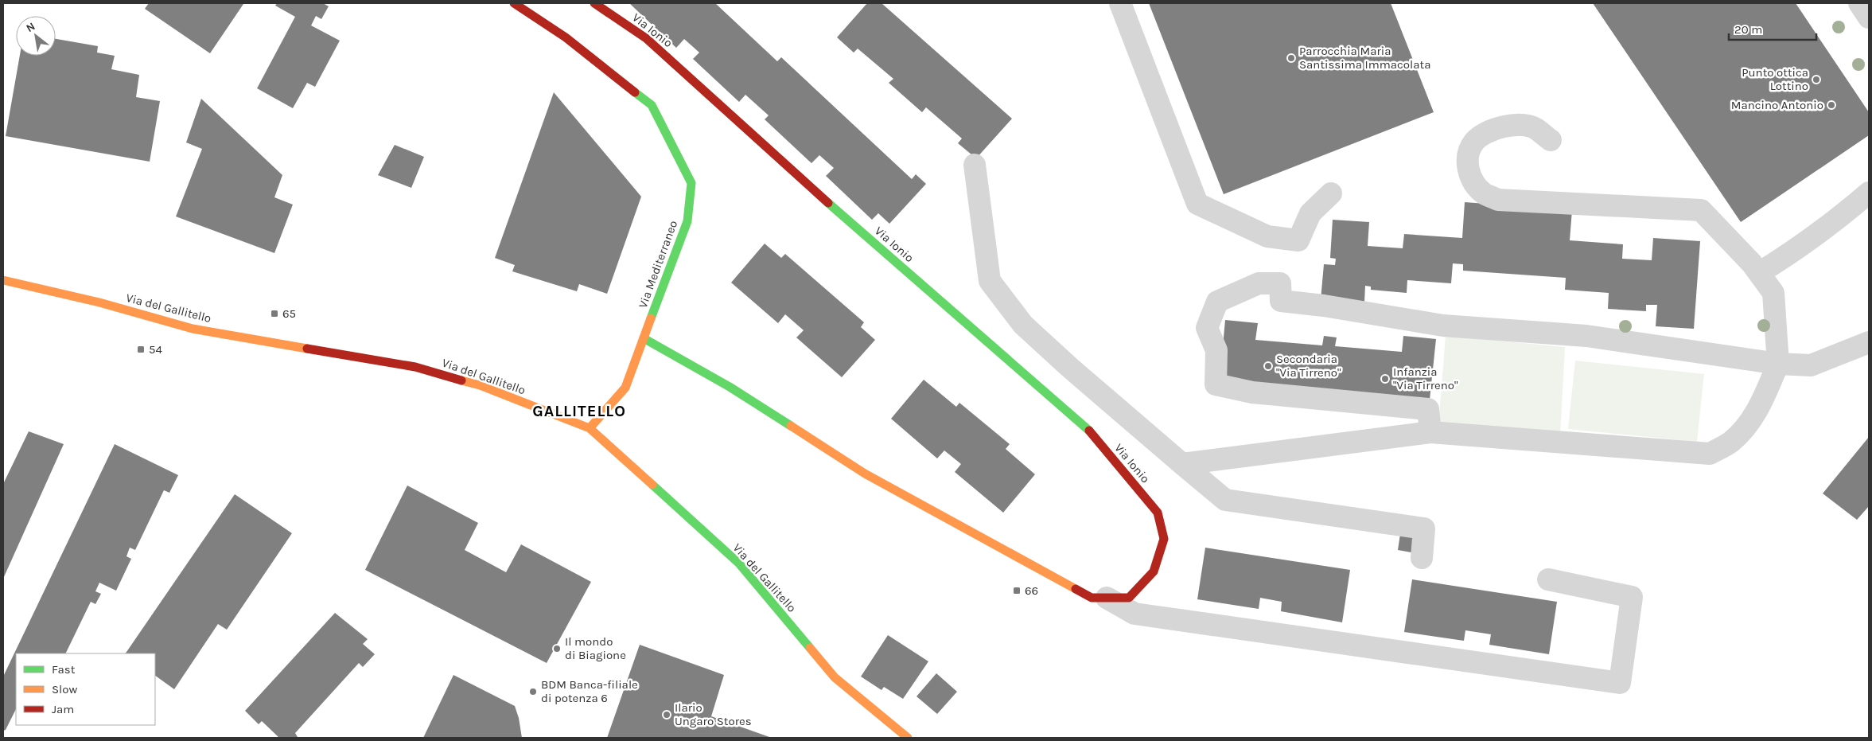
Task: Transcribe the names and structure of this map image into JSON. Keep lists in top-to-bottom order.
{
  "streets": {
    "street": ["Via Ionio", "Via Mediterraneo", "Via del Gallitello"]
  },
  "crossings": [
    ["Via Ionio", "Via Mediterraneo"],
    ["Via Mediterraneo", "Via del Gallitello"]
  ],
  "districts": ["GALLITELLO"],
  "places": {
    "other": [
      "Parrocchia Maria Santissima Immacolata",
      "Punto ottica Lottino",
      "Mancino Antonio",
      "Secondaria \"Via Tirreno\"",
      "Infanzia \"Via Tirreno\"",
      "Il mondo di Biagione",
      "BDM Banca-filiale di potenza 6",
      "Ilario Ungaro Stores"
    ],
    "transit": ["65", "54", "66"]
  },
  "legend": ["Fast", "Slow", "Jam"],
  "scale_bar": "20 m",
  "north": "top left"
}
